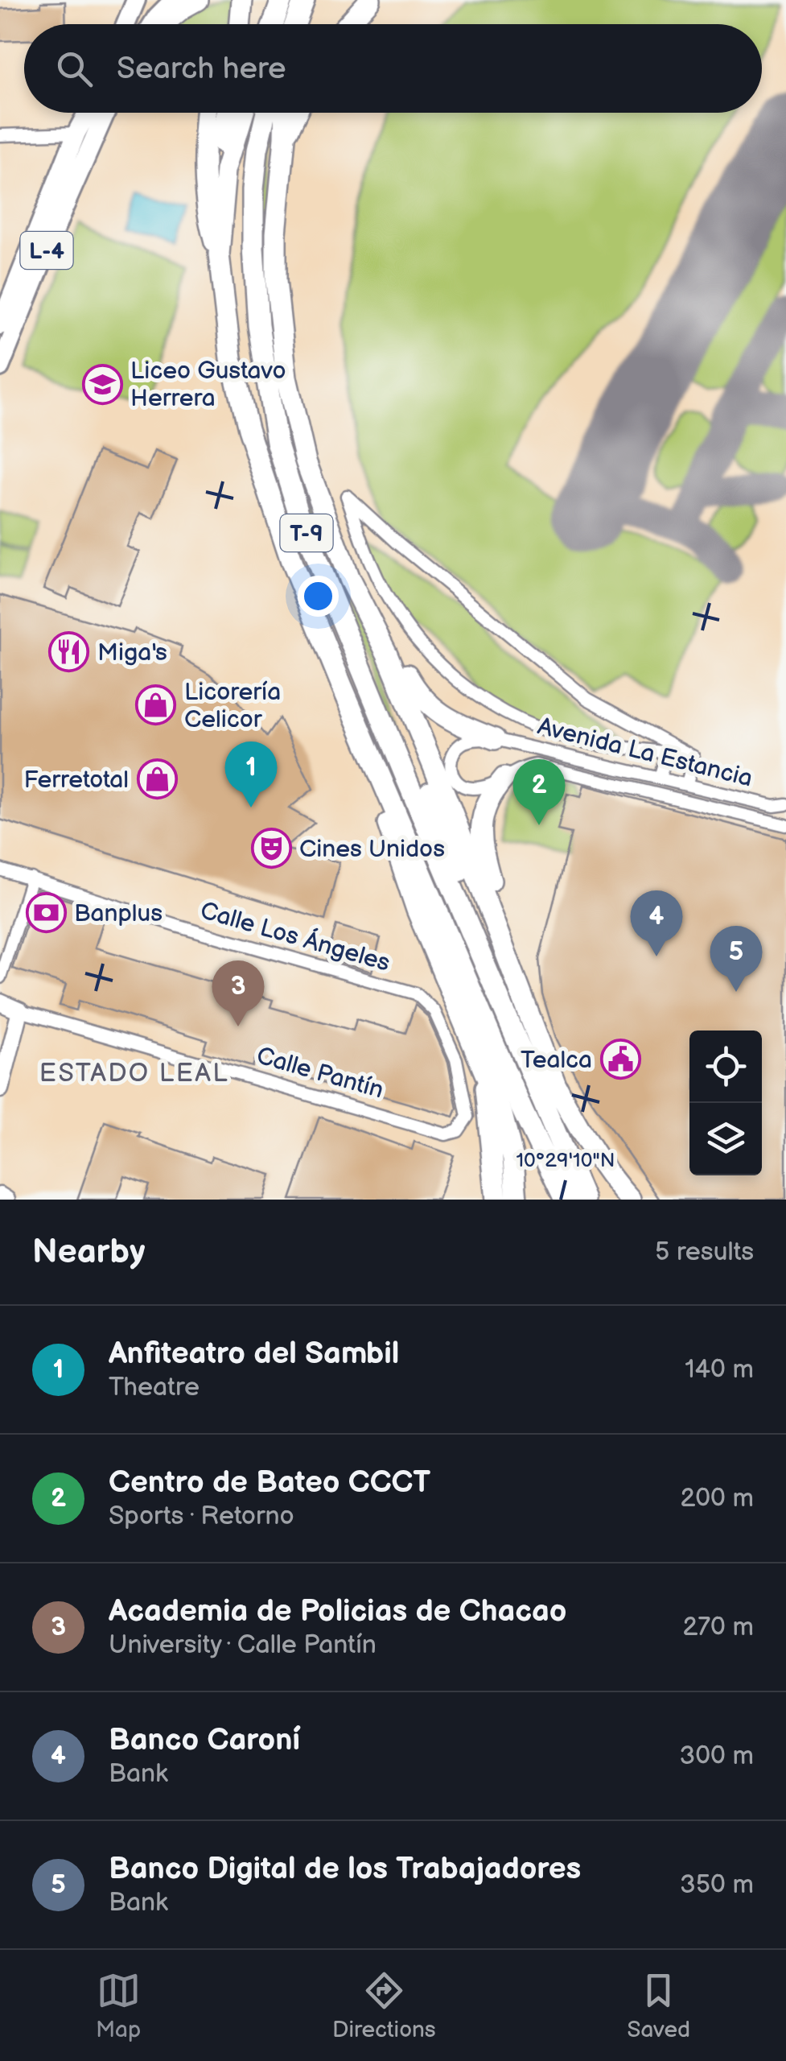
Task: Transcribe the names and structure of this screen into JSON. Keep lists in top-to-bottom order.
{
  "streets": {
    "highway": ["T-9"],
    "main road": ["L-4", "Calle Pantín"],
    "street": ["Avenida La Estancia", "Calle Los Ángeles"]
  },
  "crossings": [
    ["Calle Los Ángeles", "Calle Pantín"]
  ],
  "districts": ["ESTADO LEAL"],
  "places": {
    "school or university": ["Liceo Gustavo Herrera"],
    "restaurant": ["Miga's"],
    "shop": ["Licorería Celicor", "Ferretotal"],
    "theatre": ["Cines Unidos"],
    "bank": ["Banplus"],
    "public building": ["Tealca"]
  },
  "page": {
    "search": "Search here",
    "pins": [
      "1",
      "2",
      "4",
      "5",
      "3"
    ],
    "heading": ["Nearby", "5 results"],
    "list": [
      {
        "mark": "1",
        "name": "Anfiteatro del Sambil",
        "note": "Theatre",
        "value": "140 m"
      },
      {
        "mark": "2",
        "name": "Centro de Bateo CCCT",
        "note": "Sports · Retorno",
        "value": "200 m"
      },
      {
        "mark": "3",
        "name": "Academia de Policias de Chacao",
        "note": "University · Calle Pantín",
        "value": "270 m"
      },
      {
        "mark": "4",
        "name": "Banco Caroní",
        "note": "Bank",
        "value": "300 m"
      },
      {
        "mark": "5",
        "name": "Banco Digital de los Trabajadores",
        "note": "Bank",
        "value": "350 m"
      }
    ],
    "nav": ["Map", "Directions", "Saved"]
  },
  "coordinates": ["10°29'10\"N"]
}
